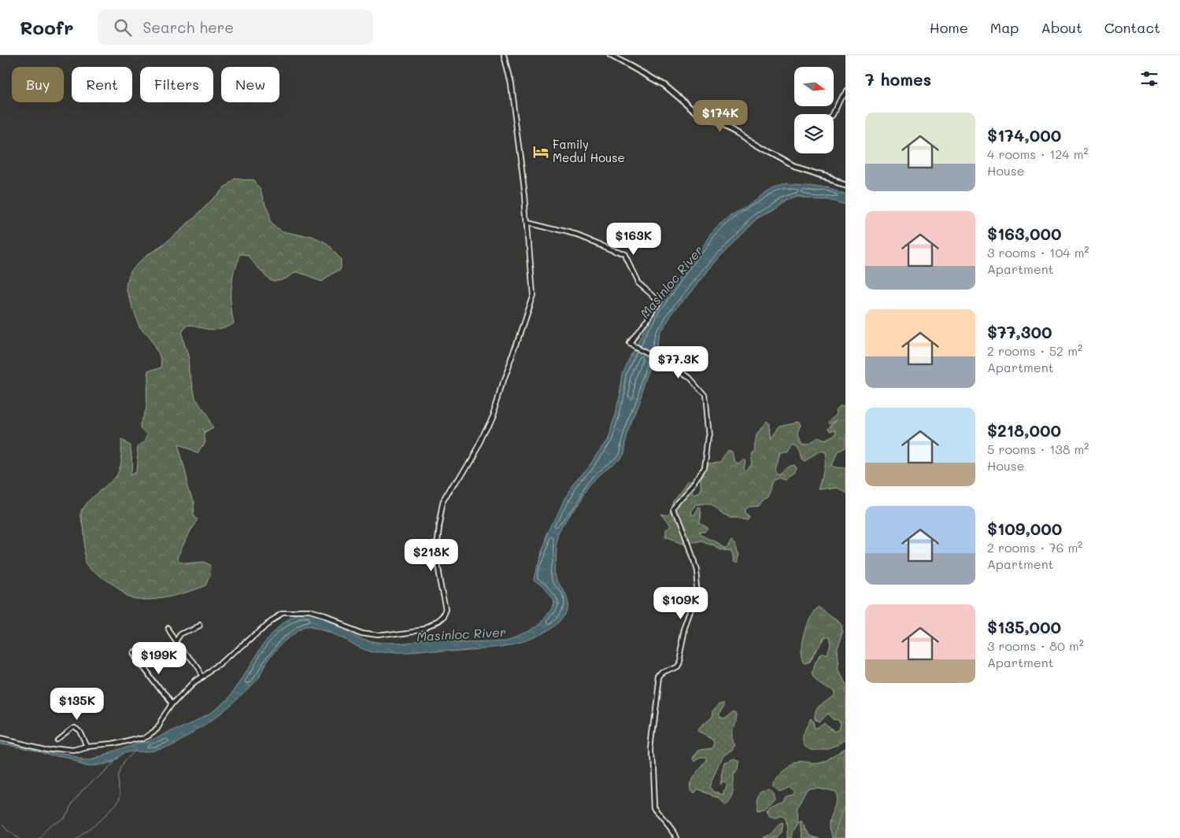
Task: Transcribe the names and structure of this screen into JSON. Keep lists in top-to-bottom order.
{
  "water": ["Masinloc River"],
  "places": {
    "hotel": ["Family Medul House"]
  },
  "north": "right",
  "page": {
    "header": "Roofr",
    "search": "Search here",
    "nav": [
      "Home",
      "Map",
      "About",
      "Contact"
    ],
    "heading": "7 homes",
    "chip": [
      "Buy",
      "Rent",
      "Filters",
      "New"
    ],
    "price": [
      "$174K",
      "$163K",
      "$77.3K",
      "$218K",
      "$109K",
      "$199K",
      "$135K"
    ],
    "list": [
      {
        "name": "$174,000",
        "note": "4 rooms · 124 m² · House"
      },
      {
        "name": "$163,000",
        "note": "3 rooms · 104 m² · Apartment"
      },
      {
        "name": "$77,300",
        "note": "2 rooms · 52 m² · Apartment"
      },
      {
        "name": "$218,000",
        "note": "5 rooms · 138 m² · House"
      },
      {
        "name": "$109,000",
        "note": "2 rooms · 76 m² · Apartment"
      },
      {
        "name": "$135,000",
        "note": "3 rooms · 80 m² · Apartment"
      }
    ]
  }
}
